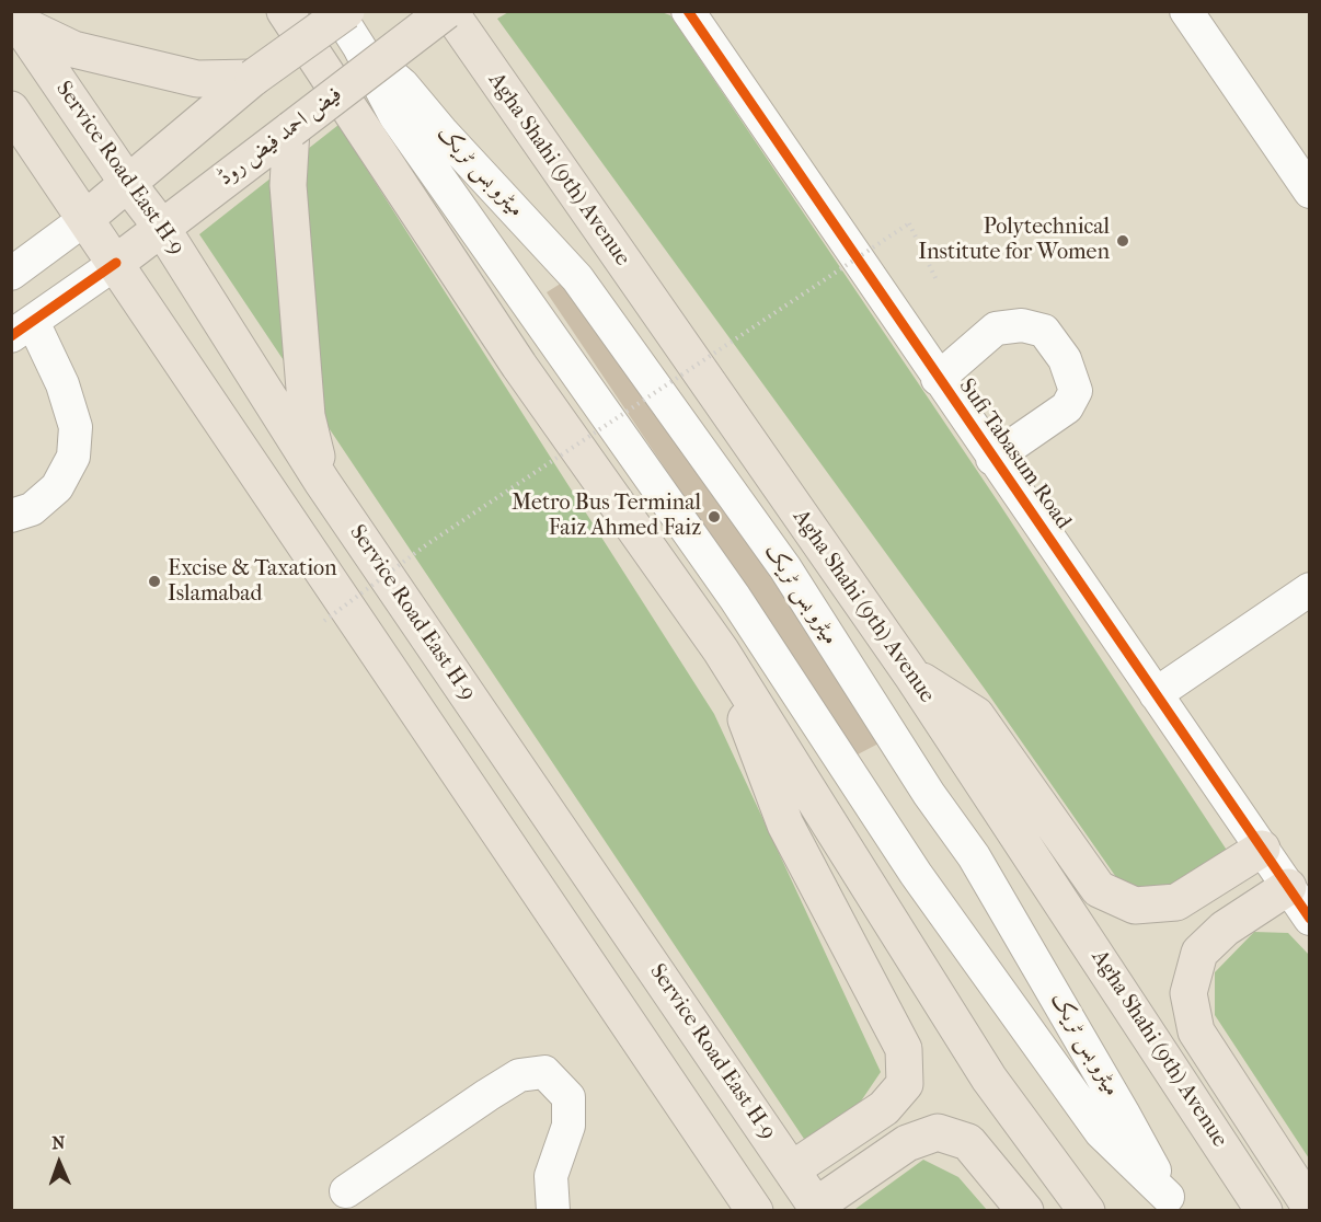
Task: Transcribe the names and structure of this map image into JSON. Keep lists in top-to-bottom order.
{
  "streets": {
    "main road": ["فیض احمد فیض روڈ", "Service Road East H-9", "Agha Shahi (9th) Avenue"],
    "street": ["میٹرو بس ٹریک", "Sufi Tabasum Road"]
  },
  "crossings": [
    ["فیض احمد فیض روڈ", "Service Road East H-9"],
    ["فیض احمد فیض روڈ", "Agha Shahi (9th) Avenue"]
  ],
  "places": ["Polytechnical Institute for Women", "Metro Bus Terminal Faiz Ahmed Faiz", "Excise & Taxation Islamabad"],
  "north": "top"
}
